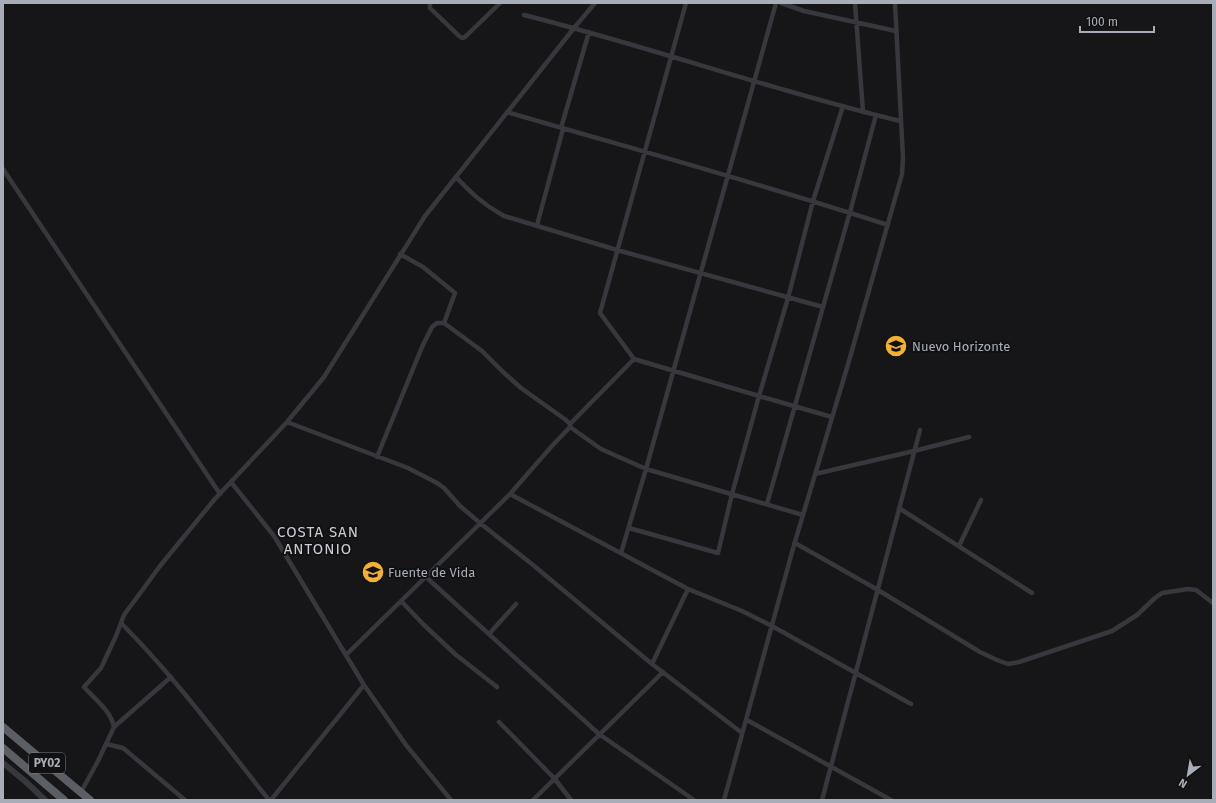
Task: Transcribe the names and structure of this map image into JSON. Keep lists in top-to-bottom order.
{
  "streets": {
    "highway": ["PY02"]
  },
  "districts": ["COSTA SAN ANTONIO"],
  "places": {
    "school or university": ["Nuevo Horizonte", "Fuente de Vida"]
  },
  "scale_bar": "100 m",
  "north": "bottom left"
}
